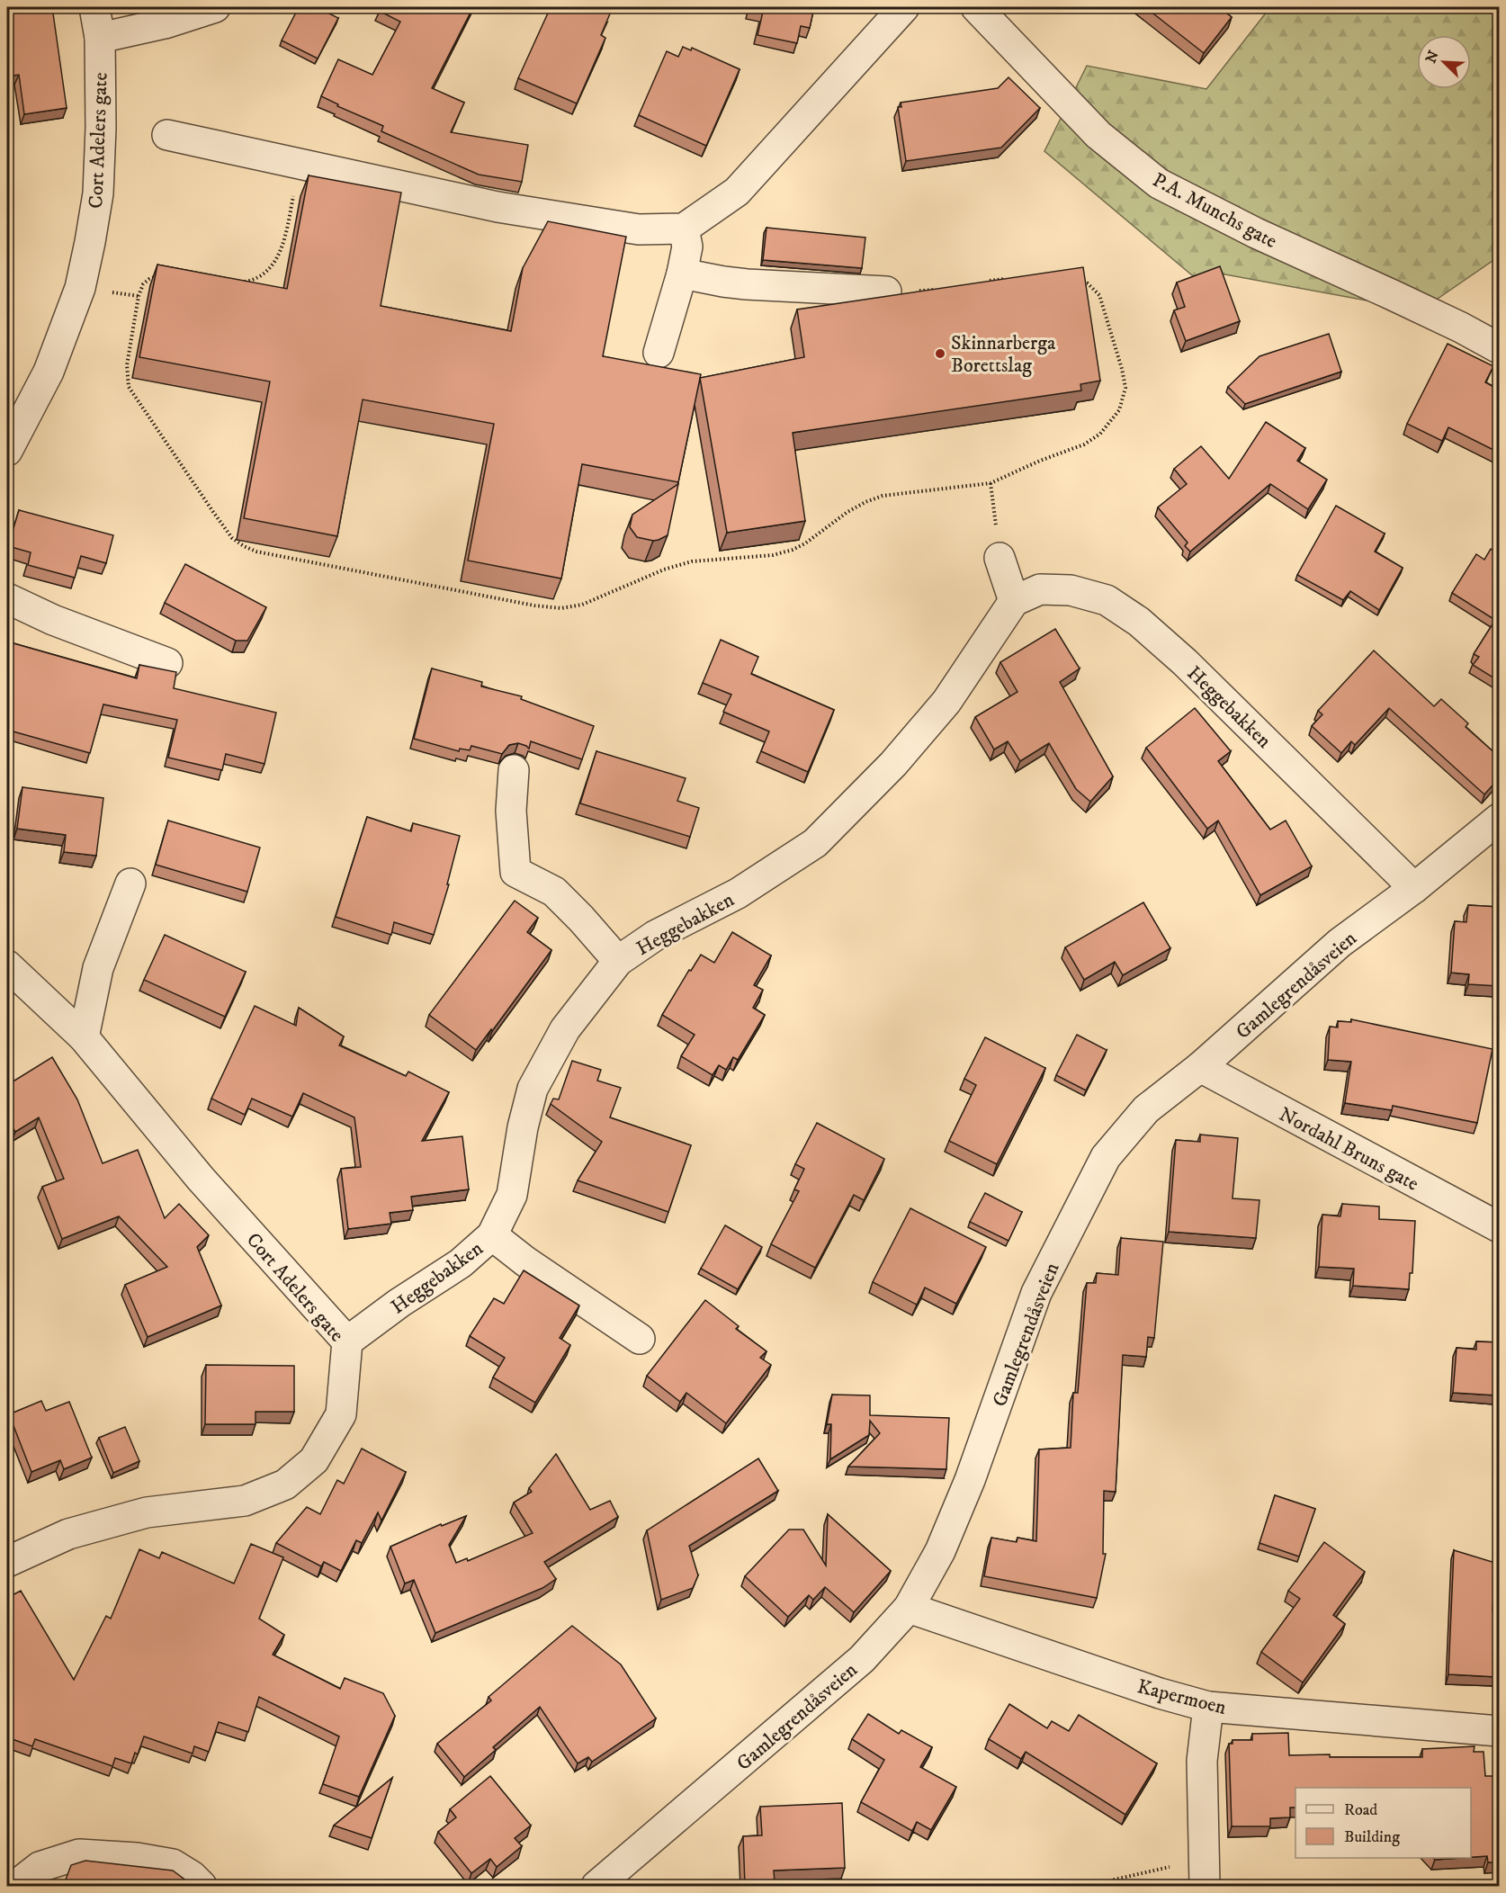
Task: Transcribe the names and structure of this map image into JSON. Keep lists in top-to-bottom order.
{
  "streets": {
    "street": [
      "Cort Adelers gate",
      "P.A. Munchs gate",
      "Heggebakken",
      "Gamlegrendåsveien",
      "Nordahl Bruns gate",
      "Kapermoen"
    ]
  },
  "crossings": [
    ["Cort Adelers gate", "Heggebakken"],
    ["Heggebakken", "Gamlegrendåsveien"],
    ["Gamlegrendåsveien", "Nordahl Bruns gate"],
    ["Gamlegrendåsveien", "Kapermoen"]
  ],
  "places": ["Skinnarberga Borettslag"],
  "legend": ["Road", "Building"],
  "north": "top left"
}
